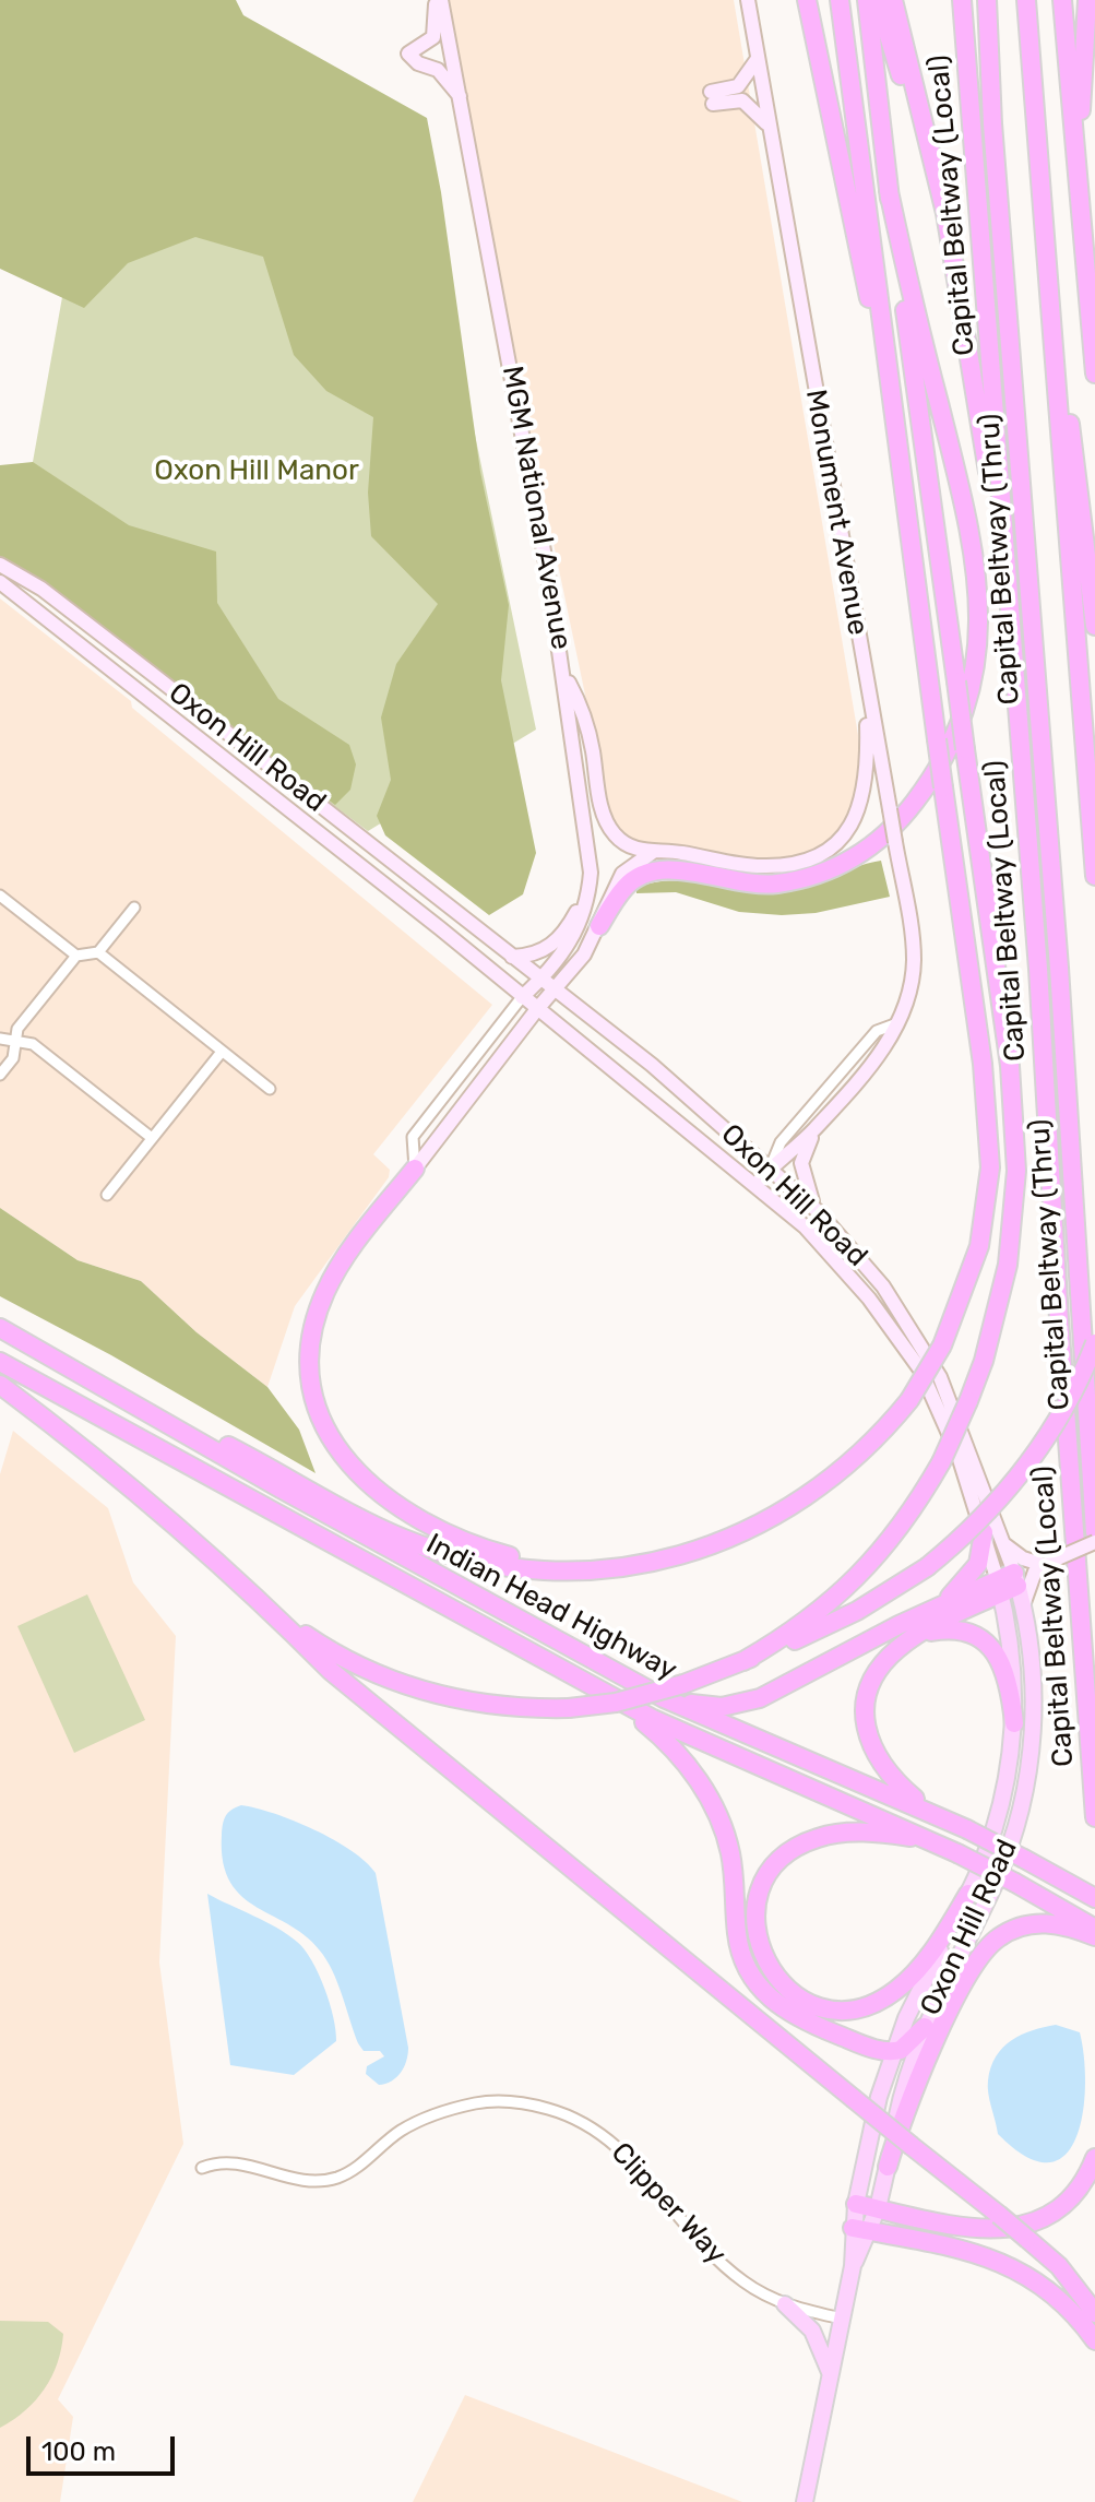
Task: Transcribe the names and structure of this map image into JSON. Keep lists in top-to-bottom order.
{
  "streets": {
    "highway": ["Capital Beltway (Local)", "Capital Beltway (Thru)", "Indian Head Highway"],
    "main road": ["MGM National Avenue", "Monument Avenue", "Oxon Hill Road"],
    "street": ["Clipper Way"]
  },
  "crossings": [
    ["MGM National Avenue", "Oxon Hill Road"],
    ["Monument Avenue", "Oxon Hill Road"],
    ["Oxon Hill Road", "Clipper Way"]
  ],
  "parks": ["Oxon Hill Manor"],
  "scale_bar": "100 m"
}
